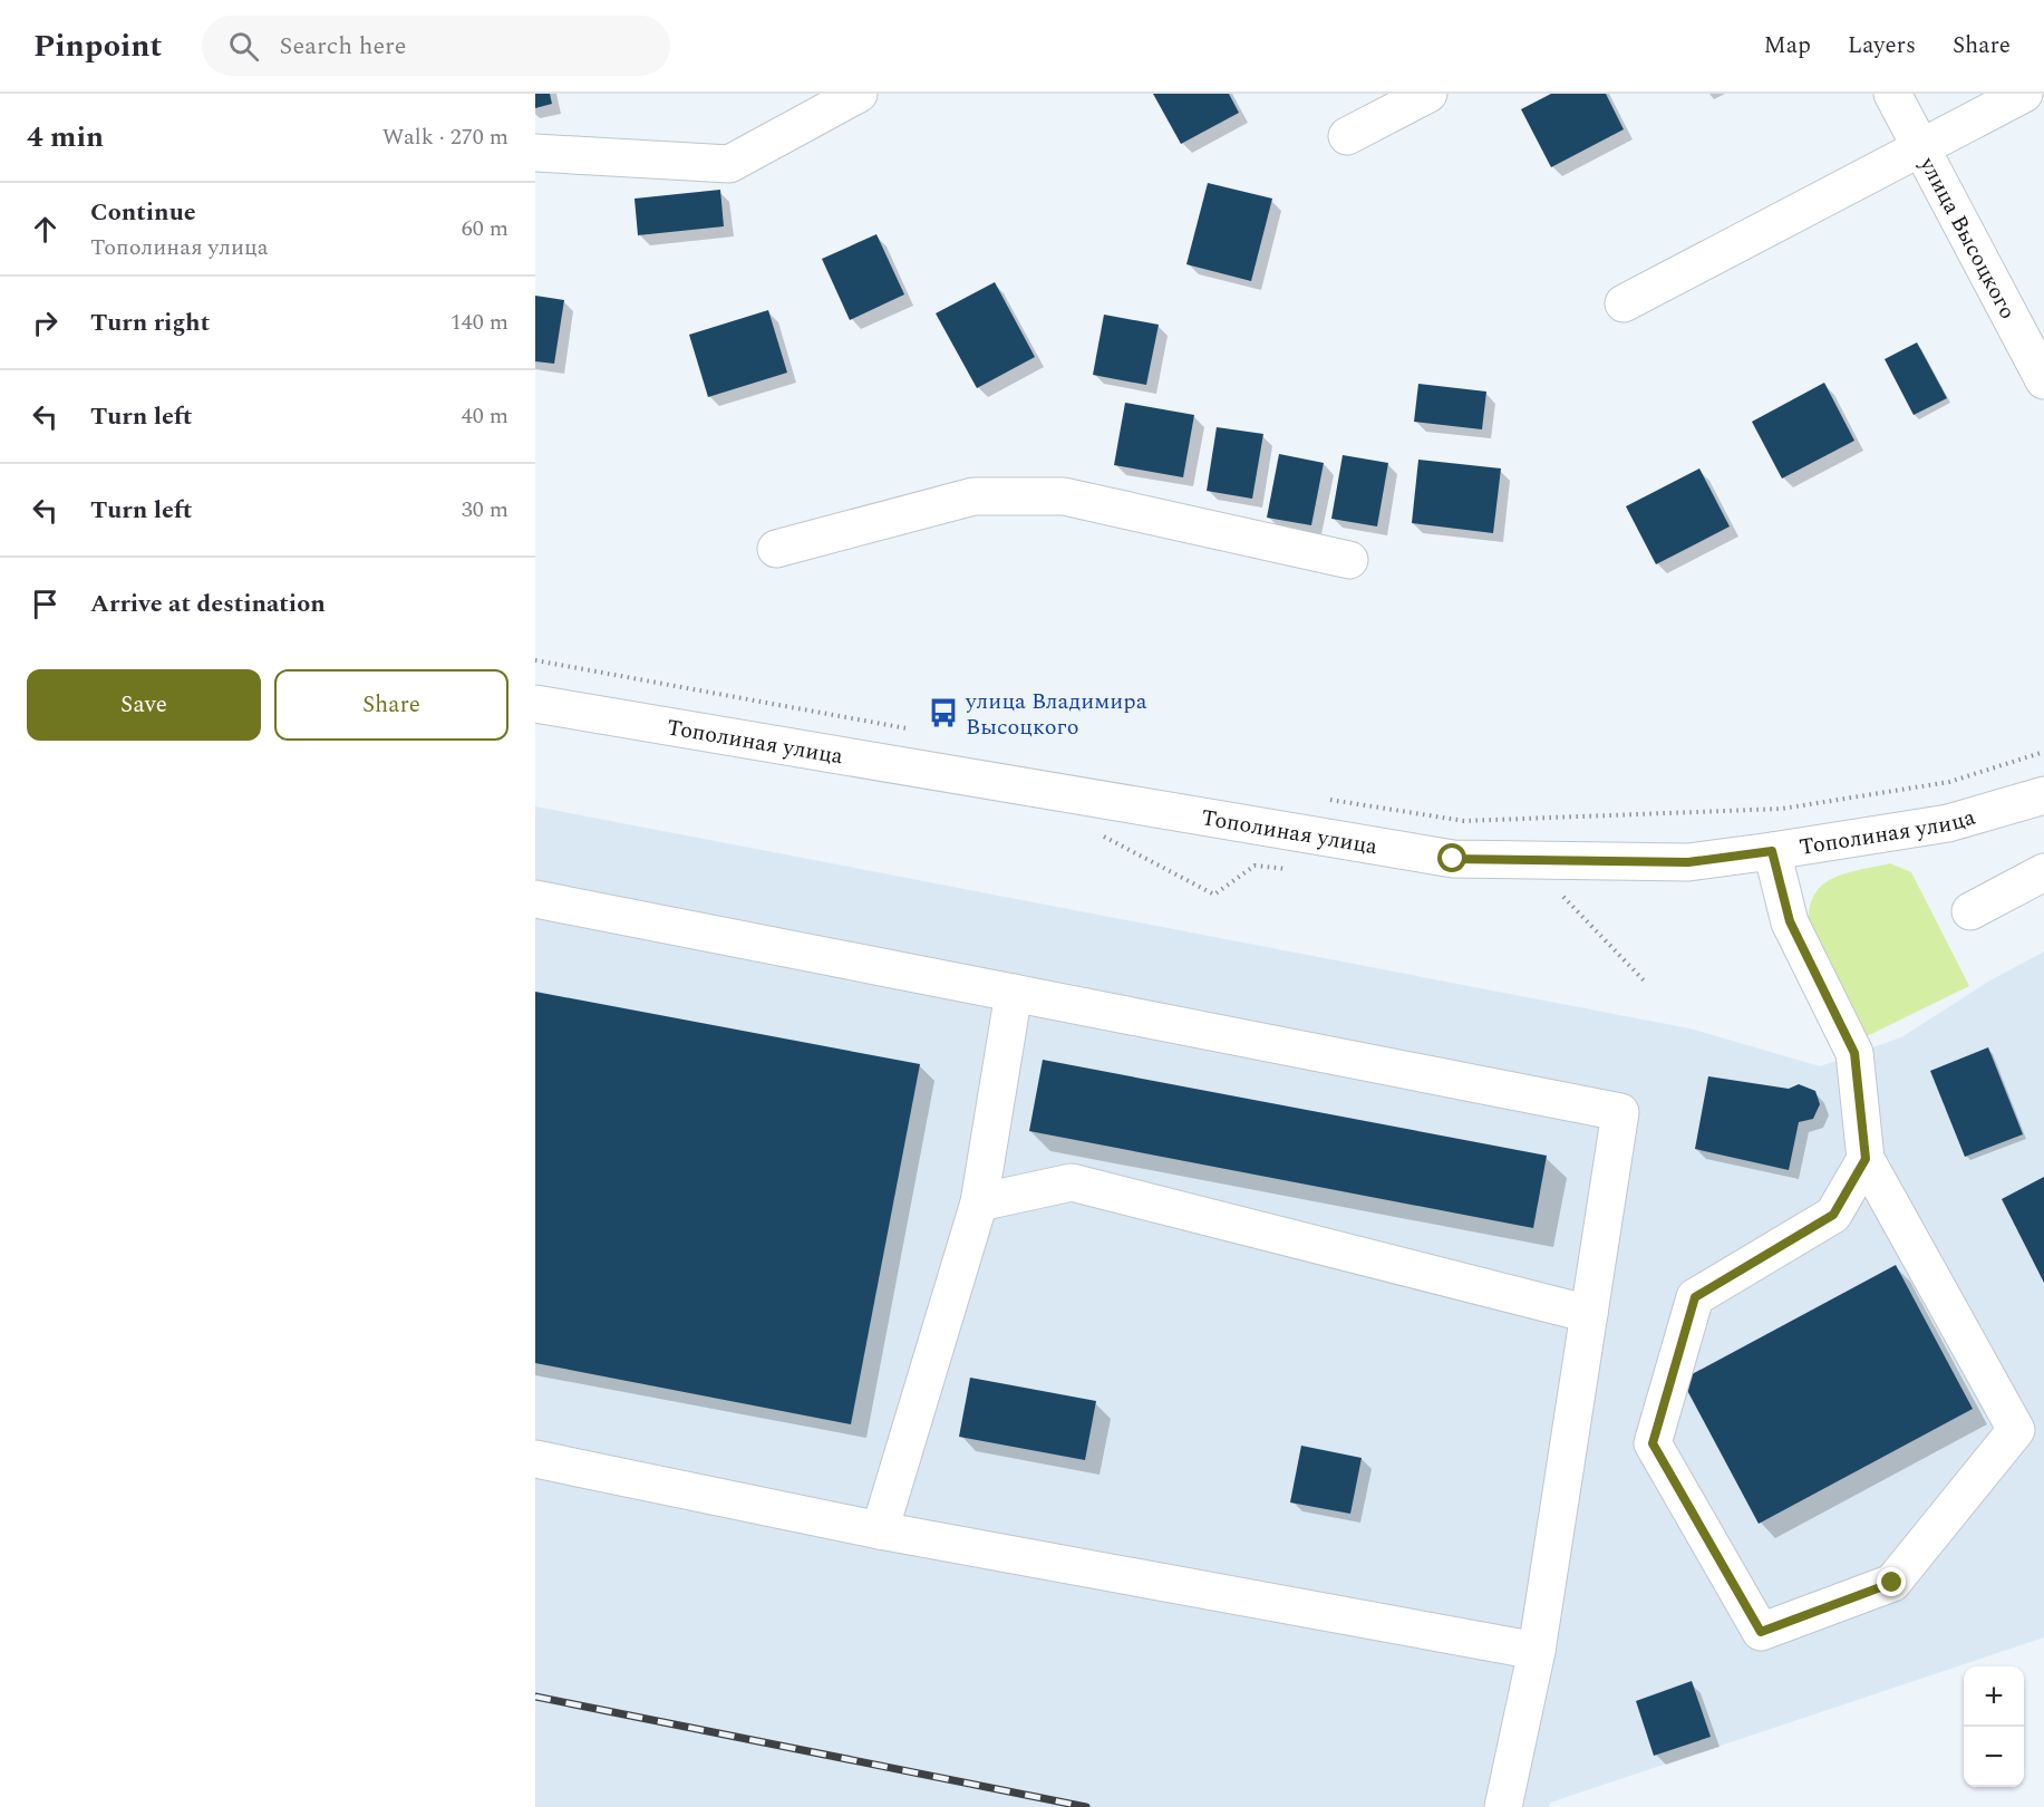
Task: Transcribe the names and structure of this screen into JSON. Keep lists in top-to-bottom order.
{
  "streets": {
    "main road": ["улица Высоцкого", "Тополиная улица"]
  },
  "places": {
    "bus stop": ["улица Владимира Высоцкого"]
  },
  "page": {
    "header": "Pinpoint",
    "search": "Search here",
    "nav": ["Map", "Layers", "Share"],
    "heading": ["4 min", "Walk · 270 m"],
    "list": [
      ["Continue", "Тополиная улица", "60 m"],
      ["Turn right", "140 m"],
      ["Turn left", "40 m"],
      ["Turn left", "30 m"],
      "Arrive at destination"
    ],
    "buttons": ["Save", "Share"],
    "map_buttons": ["+", "−"]
  }
}
